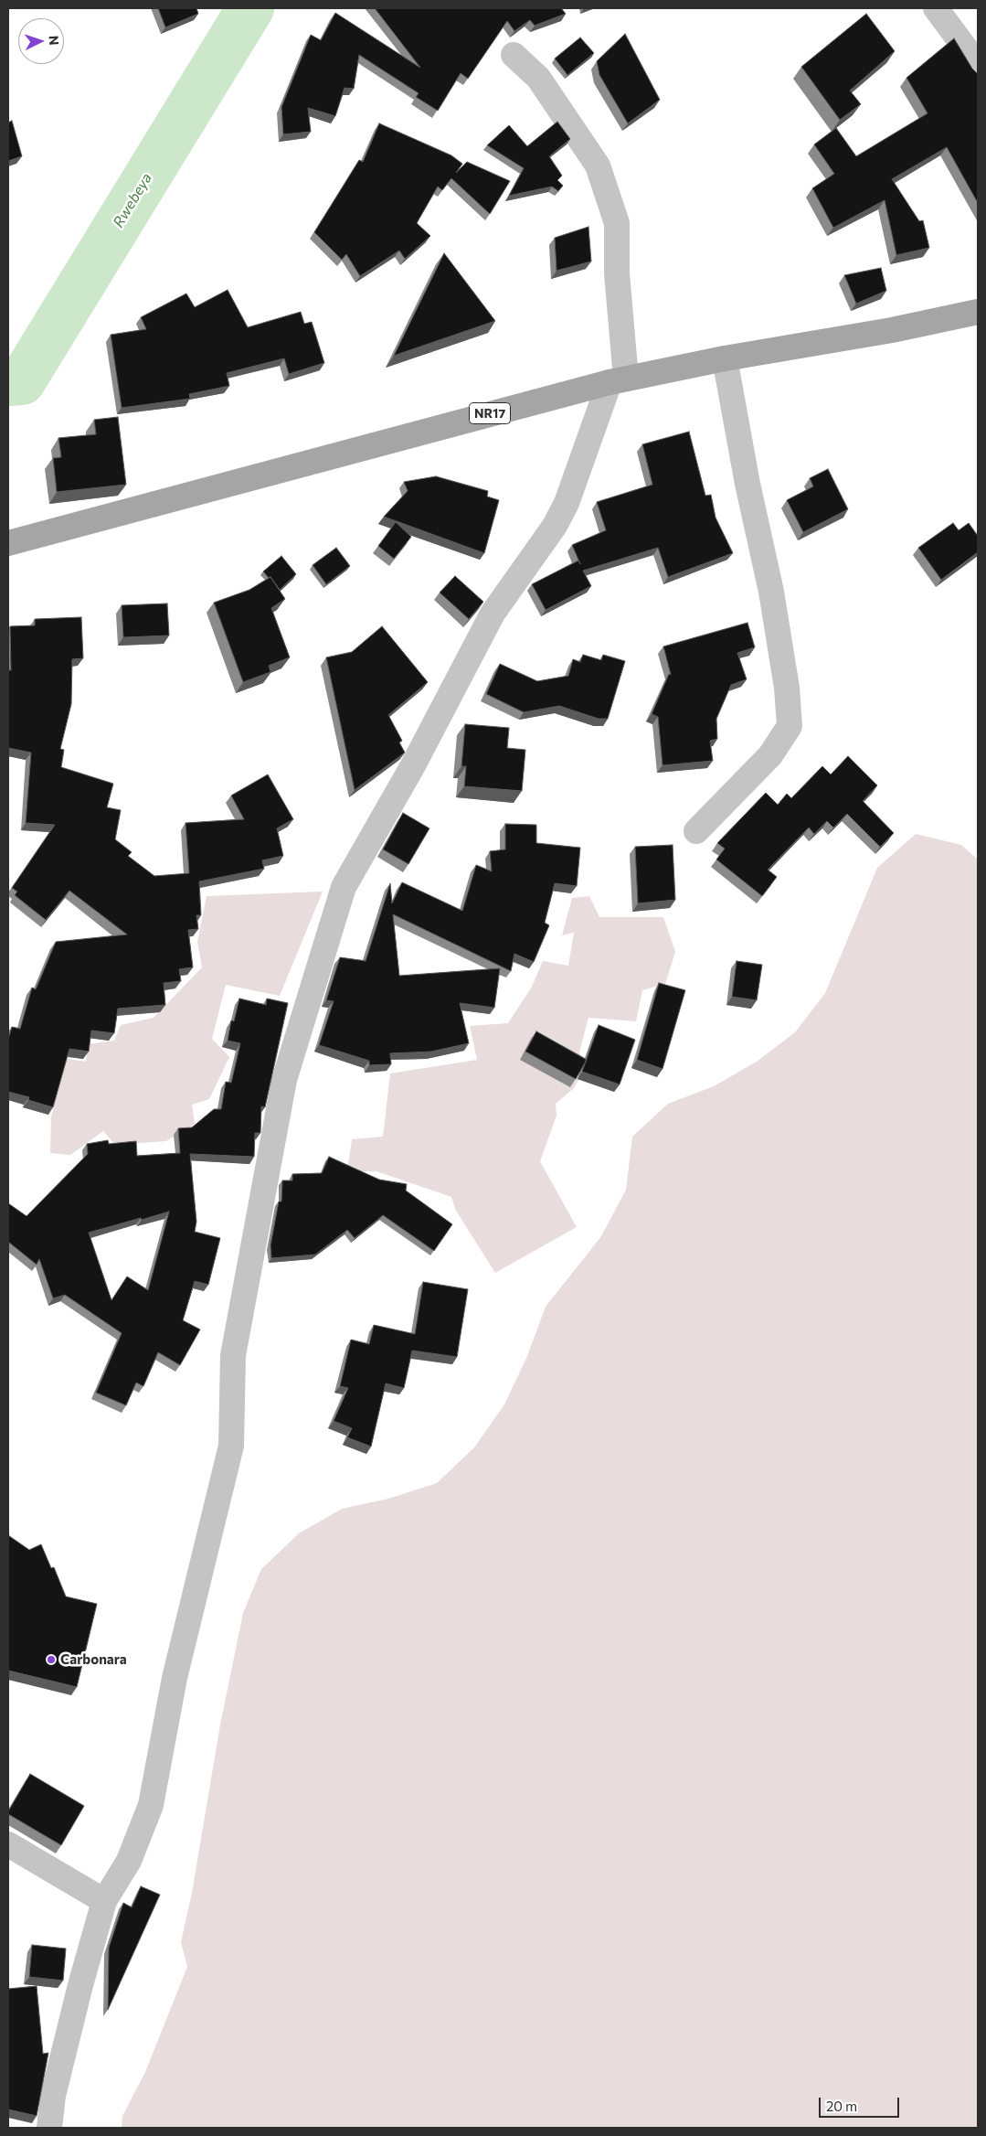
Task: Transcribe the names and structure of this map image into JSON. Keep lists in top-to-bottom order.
{
  "streets": {
    "main road": ["NR17"]
  },
  "water": ["Rwebeya"],
  "places": ["Carbonara"],
  "scale_bar": "20 m",
  "north": "right"
}
